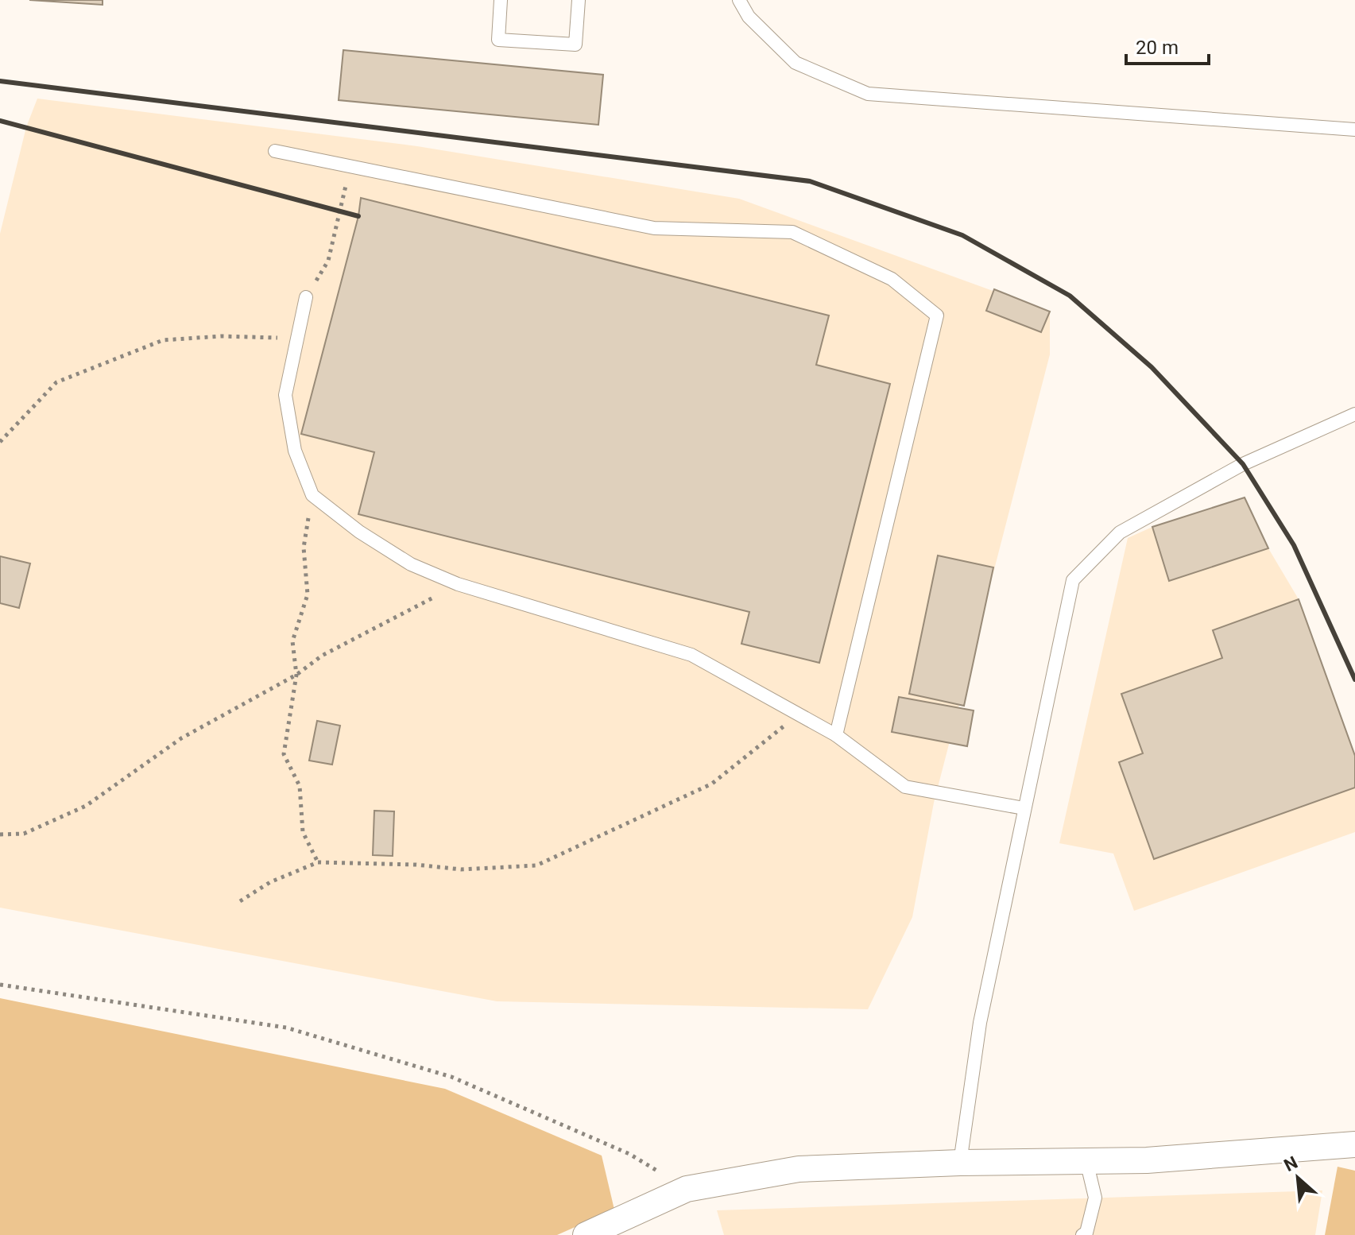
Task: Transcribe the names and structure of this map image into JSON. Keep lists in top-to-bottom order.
{
  "scale_bar": "20 m",
  "north": "top left"
}
